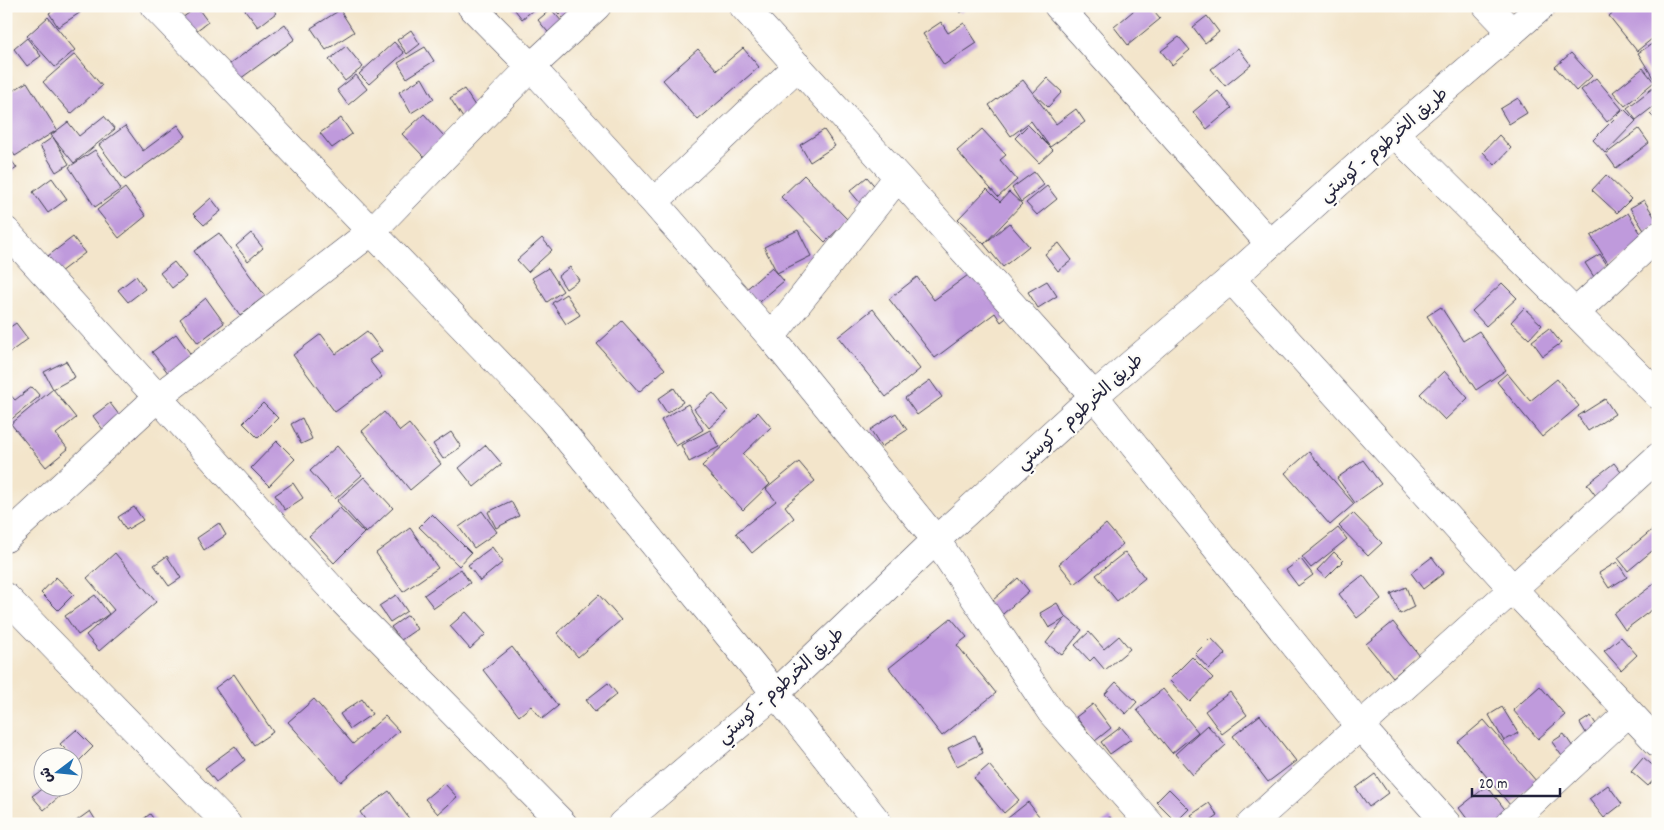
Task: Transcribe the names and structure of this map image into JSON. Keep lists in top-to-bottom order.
{
  "streets": {
    "main road": ["طريق الخرطوم - كوستي"]
  },
  "scale_bar": "20 m",
  "north": "left"
}
